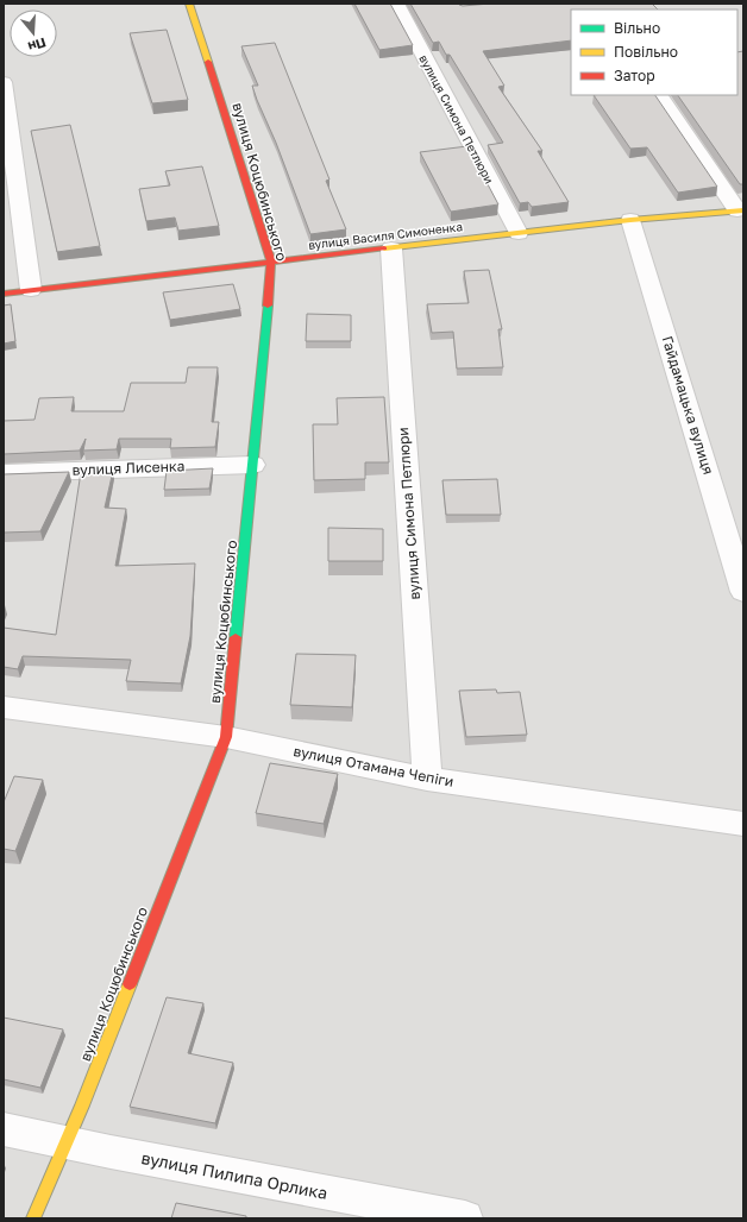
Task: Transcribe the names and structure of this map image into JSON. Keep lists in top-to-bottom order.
{
  "streets": {
    "street": [
      "вулиця Симона Петлюри",
      "вулиця Коцюбинського",
      "вулиця Василя Симоненка",
      "Гайдамацька вулиця",
      "вулиця Лисенка",
      "вулиця Отамана Чепіги",
      "вулиця Пилипа Орлика"
    ]
  },
  "crossings": [
    ["вулиця Симона Петлюри", "вулиця Василя Симоненка"],
    ["вулиця Симона Петлюри", "вулиця Отамана Чепіги"],
    ["вулиця Коцюбинського", "вулиця Василя Симоненка"],
    ["вулиця Коцюбинського", "вулиця Лисенка"],
    ["вулиця Коцюбинського", "вулиця Отамана Чепіги"],
    ["вулиця Коцюбинського", "вулиця Пилипа Орлика"],
    ["вулиця Василя Симоненка", "Гайдамацька вулиця"]
  ],
  "legend": ["Вільно", "Повільно", "Затор"],
  "north": "bottom"
}
